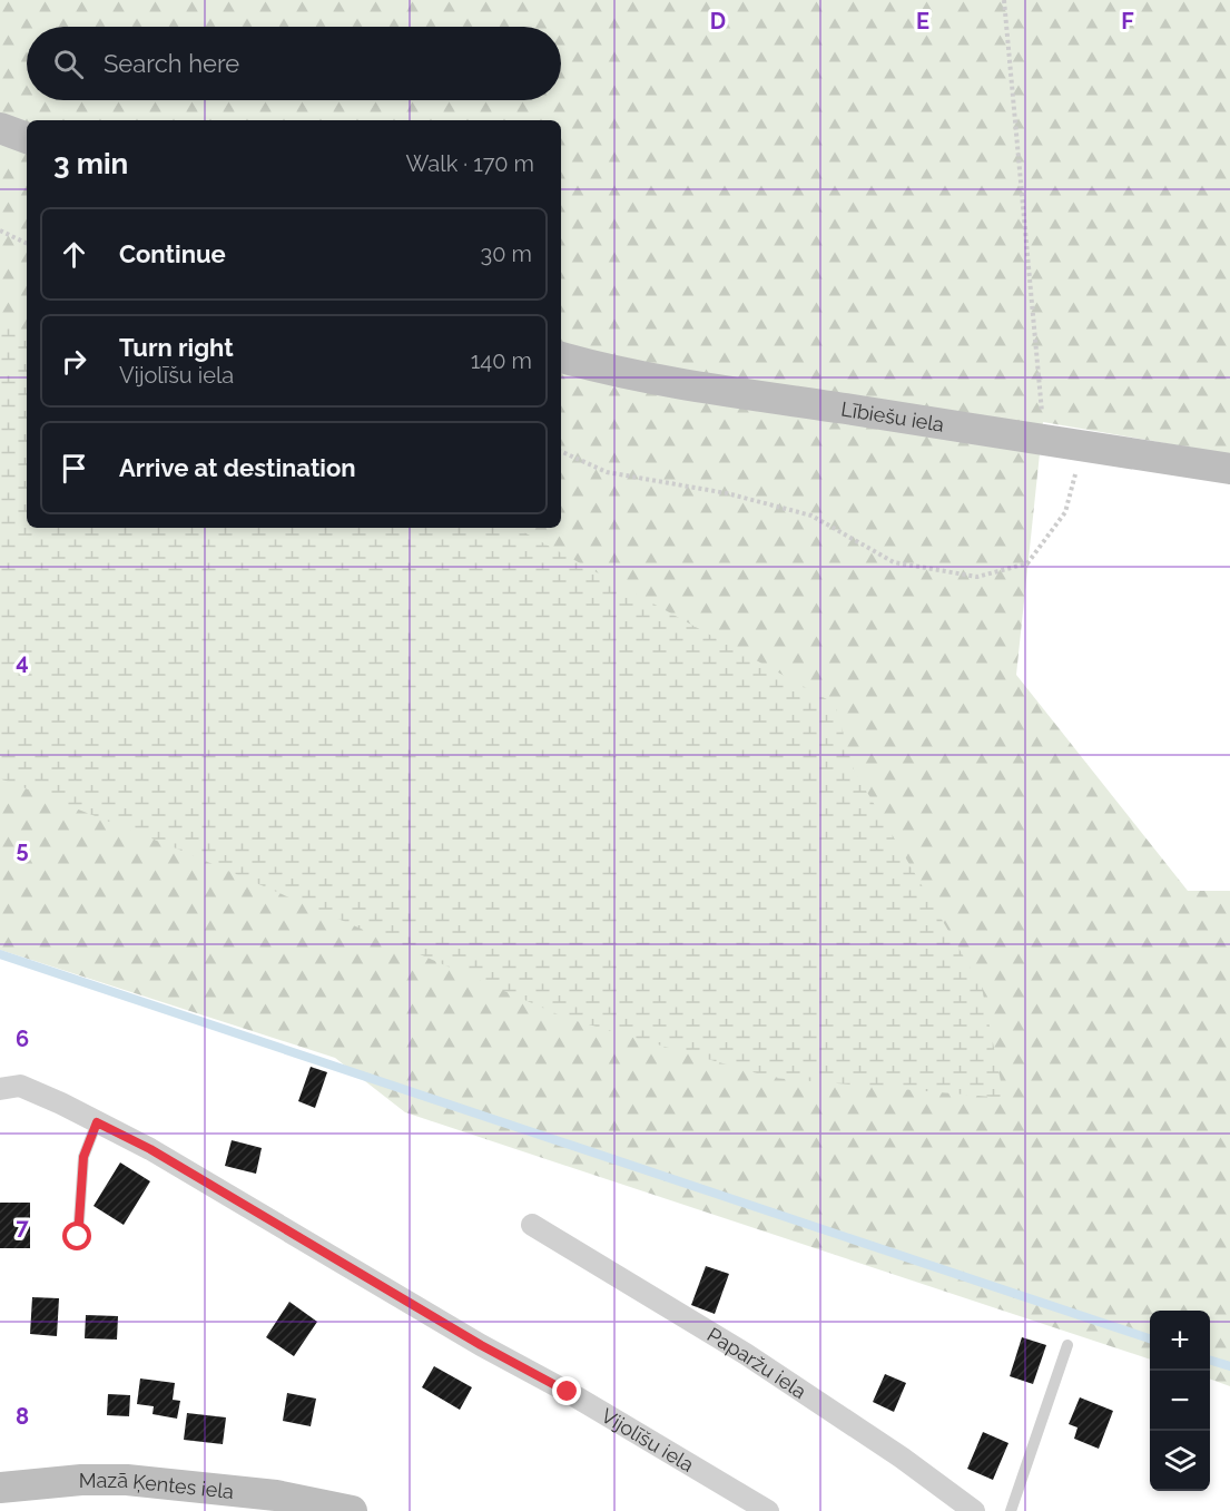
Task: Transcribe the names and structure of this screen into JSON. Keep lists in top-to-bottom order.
{
  "streets": {
    "street": [
      "Lībiešu iela",
      "Paparžu iela",
      "Vijolīšu iela",
      "Mazā Ķentes iela"
    ]
  },
  "page": {
    "search": "Search here",
    "heading": ["3 min", "Walk · 170 m"],
    "list": [
      ["Continue", "30 m"],
      ["Turn right", "Vijolīšu iela", "140 m"],
      "Arrive at destination"
    ],
    "map_buttons": ["+", "−"]
  },
  "grid": {
    "columns": ["D", "E", "F"],
    "rows": [
      "4",
      "5",
      "6",
      "7",
      "8"
    ]
  }
}
